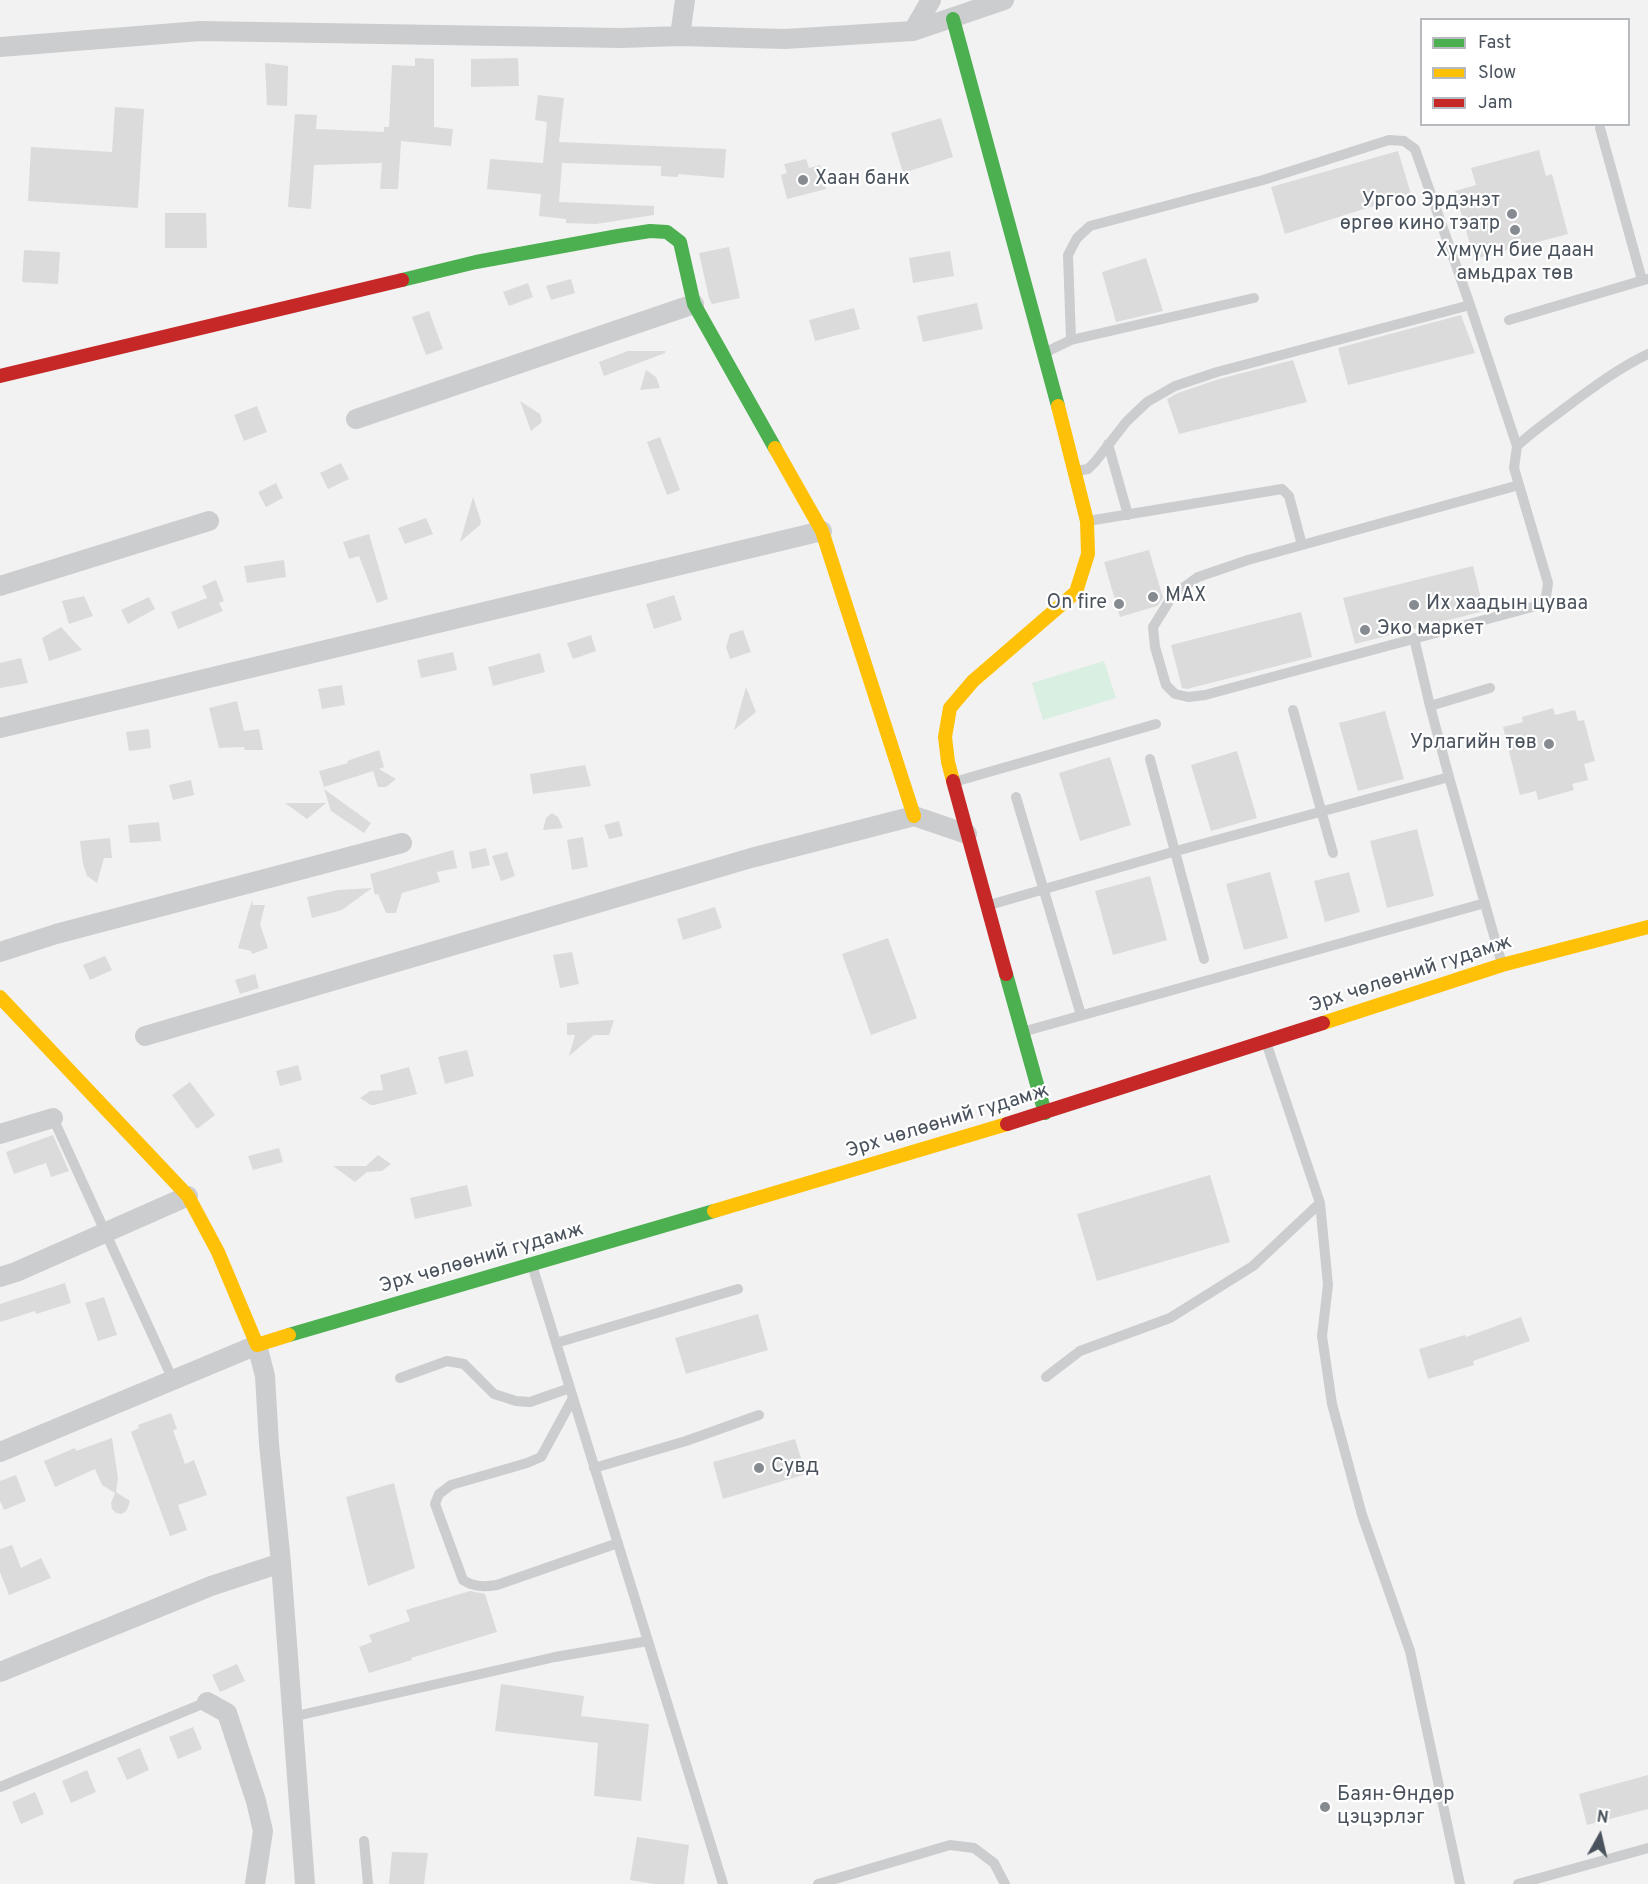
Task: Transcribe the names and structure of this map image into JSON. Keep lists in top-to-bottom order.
{
  "streets": {
    "street": ["Эрх чөлөөний гудамж"]
  },
  "places": [
    "Хаан банк",
    "Ургоо Эрдэнэт өргөө кино тэатр",
    "Хүмүүн бие даан амьдрах төв",
    "МАХ",
    "On fire",
    "Их хаадын цуваа",
    "Эко маркет",
    "Урлагийн төв",
    "Сувд",
    "Баян-Өндөр цэцэрлэг"
  ],
  "legend": ["Fast", "Slow", "Jam"],
  "north": "top"
}
